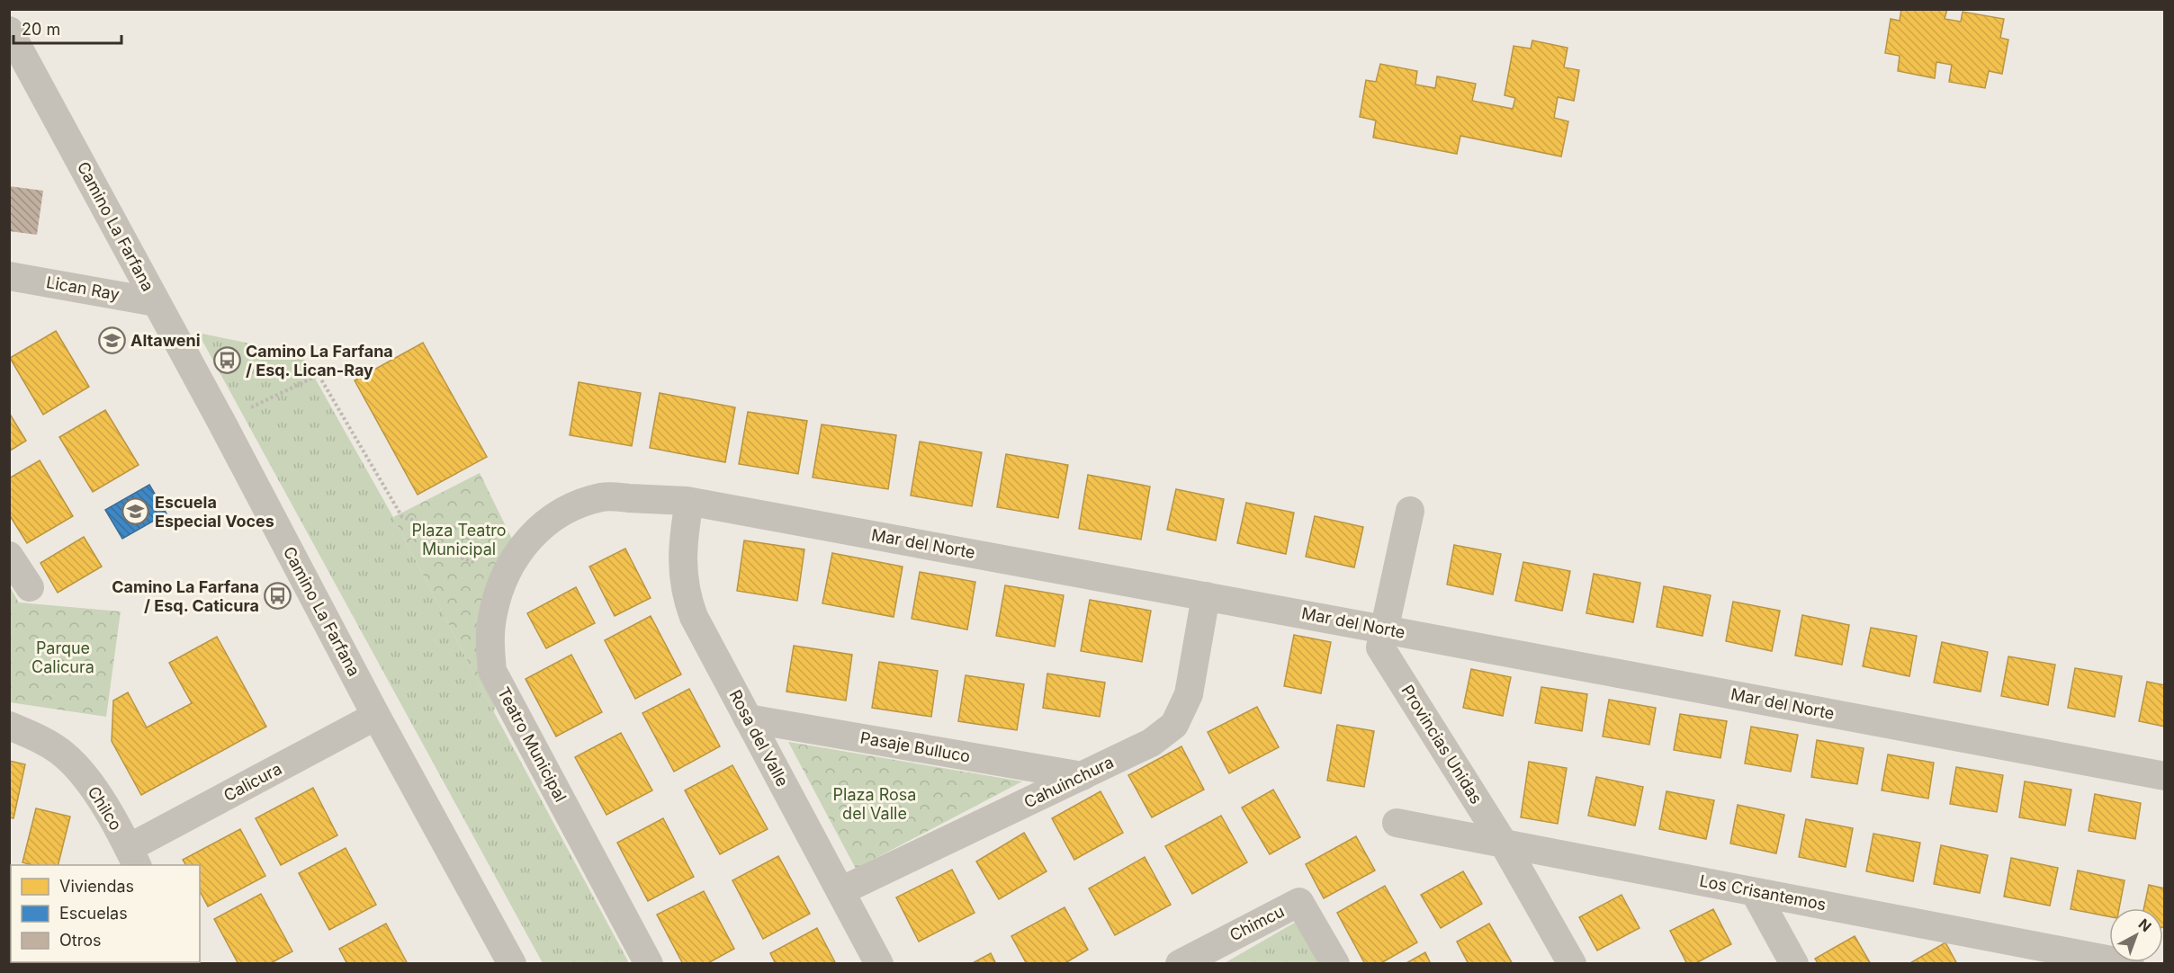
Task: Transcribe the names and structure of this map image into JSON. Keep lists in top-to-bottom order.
{
  "streets": {
    "street": [
      "Camino La Farfana",
      "Lican Ray",
      "Mar del Norte",
      "Rosa del Valle",
      "Teatro Municipal",
      "Provincias Unidas",
      "Pasaje Bulluco",
      "Calicura",
      "Cahuinchura",
      "Chilco",
      "Los Crisantemos",
      "Chimcu"
    ]
  },
  "crossings": [
    ["Camino La Farfana", "Lican Ray"],
    ["Camino La Farfana", "Calicura"],
    ["Mar del Norte", "Rosa del Valle"],
    ["Mar del Norte", "Teatro Municipal"],
    ["Mar del Norte", "Provincias Unidas"],
    ["Mar del Norte", "Cahuinchura"],
    ["Rosa del Valle", "Pasaje Bulluco"],
    ["Rosa del Valle", "Cahuinchura"],
    ["Provincias Unidas", "Los Crisantemos"],
    ["Pasaje Bulluco", "Cahuinchura"],
    ["Calicura", "Chilco"]
  ],
  "parks": ["Plaza Teatro Municipal", "Parque Calicura", "Plaza Rosa del Valle"],
  "places": {
    "school or university": ["Altaweni", "Escuela Especial Voces"],
    "bus stop": ["Camino La Farfana / Esq. Lican-Ray", "Camino La Farfana / Esq. Caticura"]
  },
  "legend": ["Viviendas", "Escuelas", "Otros"],
  "scale_bar": "20 m",
  "north": "top right"
}
